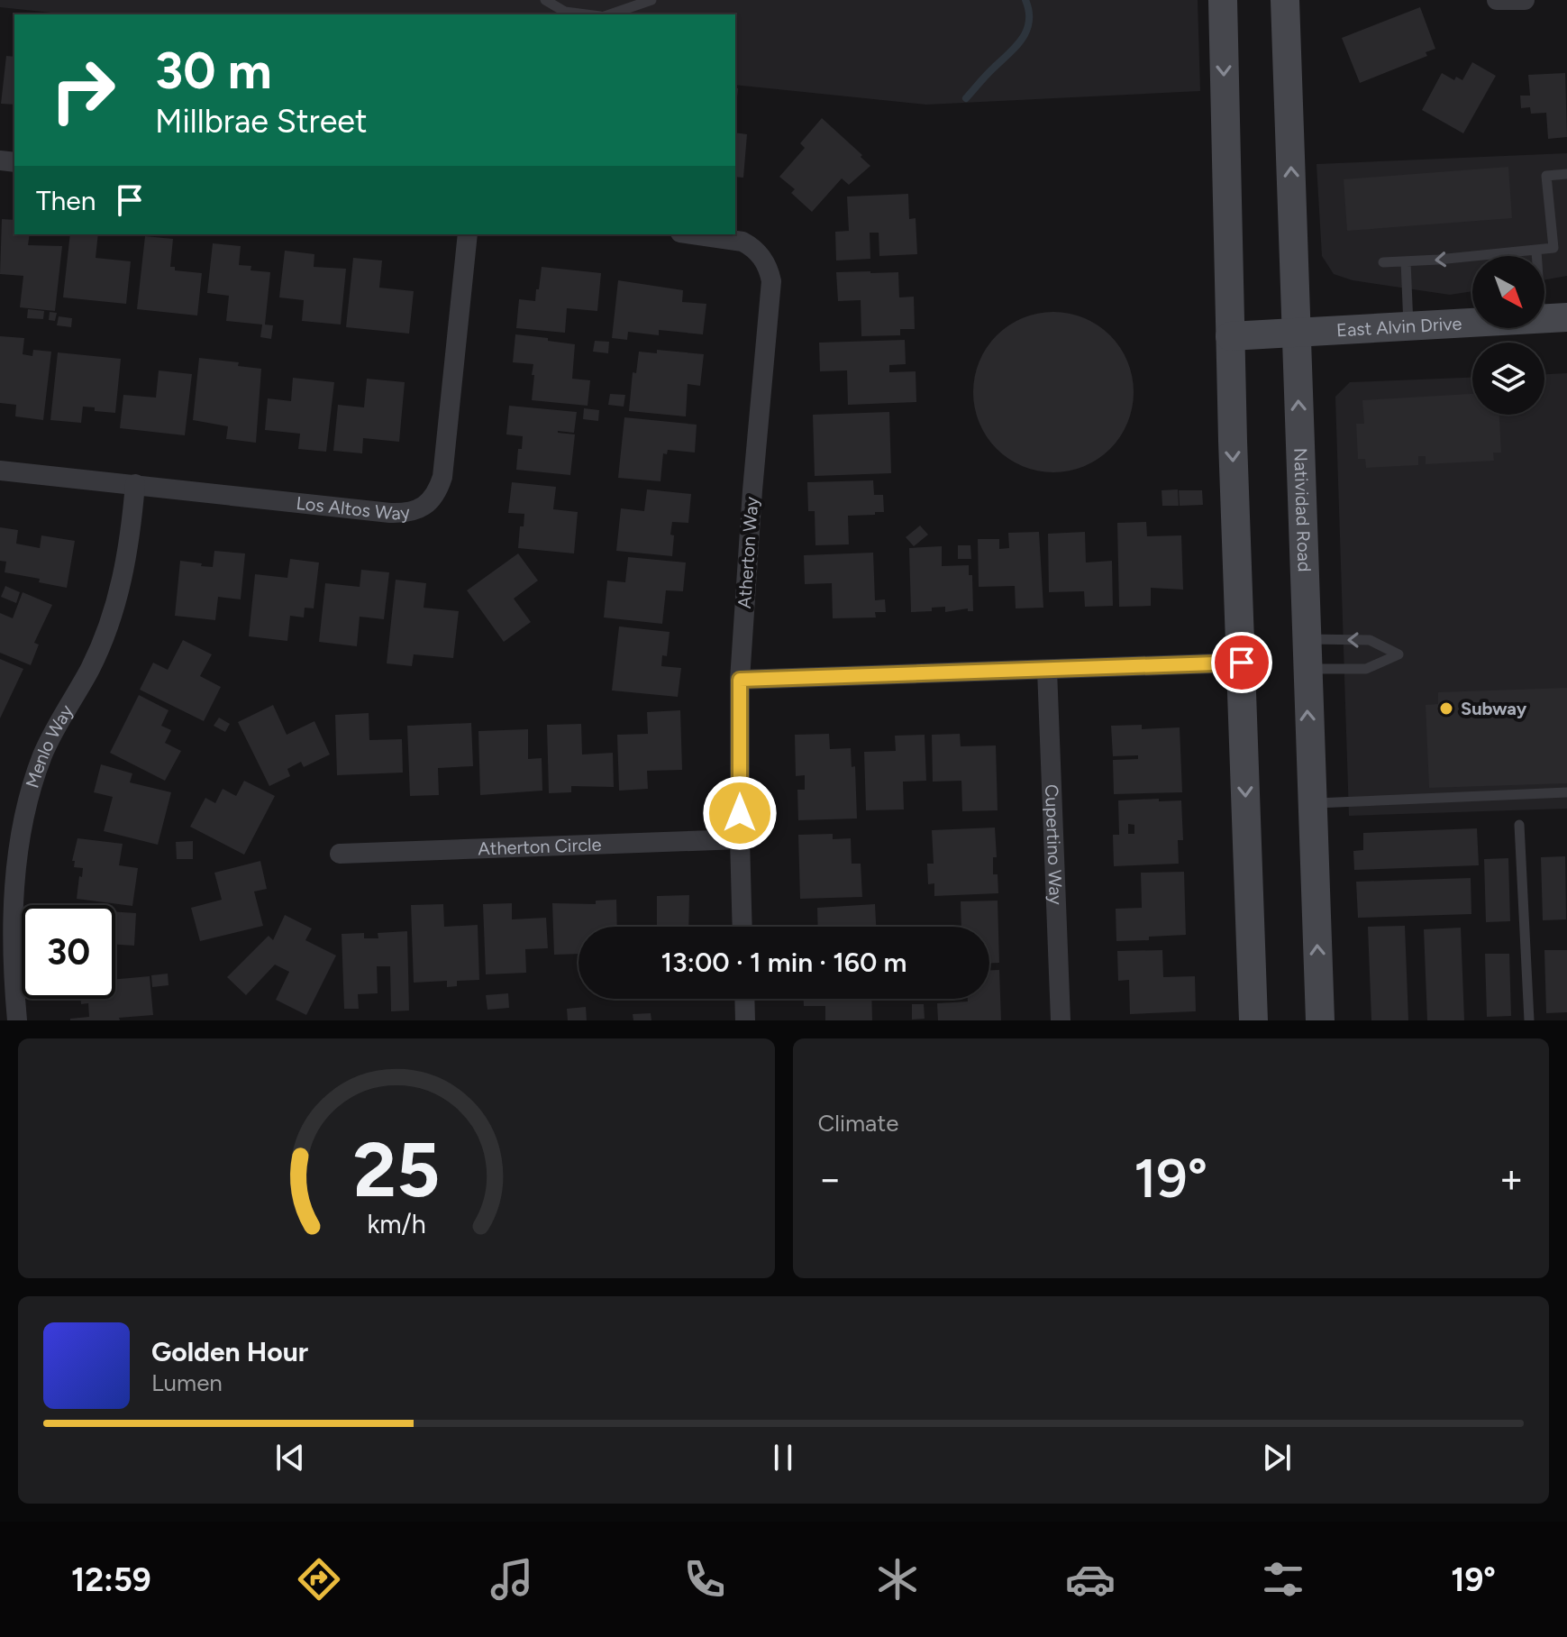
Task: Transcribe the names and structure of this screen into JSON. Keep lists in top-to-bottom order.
{
  "streets": {
    "main road": ["East Alvin Drive", "Natividad Road"],
    "street": [
      "Los Altos Way",
      "Atherton Way",
      "Menlo Way",
      "Cupertino Way",
      "Atherton Circle"
    ]
  },
  "crossings": [
    ["East Alvin Drive", "Natividad Road"],
    ["Los Altos Way", "Menlo Way"],
    ["Atherton Way", "Atherton Circle"]
  ],
  "places": ["Subway"],
  "north": "bottom right",
  "page": {
    "turn": ["30 m", "Millbrae Street"],
    "then": "Then",
    "limit": "30",
    "trip": "13:00 · 1 min · 160 m",
    "tile": "Climate",
    "heat": ["−", "19°", "+"],
    "song": ["Golden Hour", "Lumen"],
    "tabs": ["12:59", "19°"],
    "gauge": ["25", "km/h"]
  }
}
